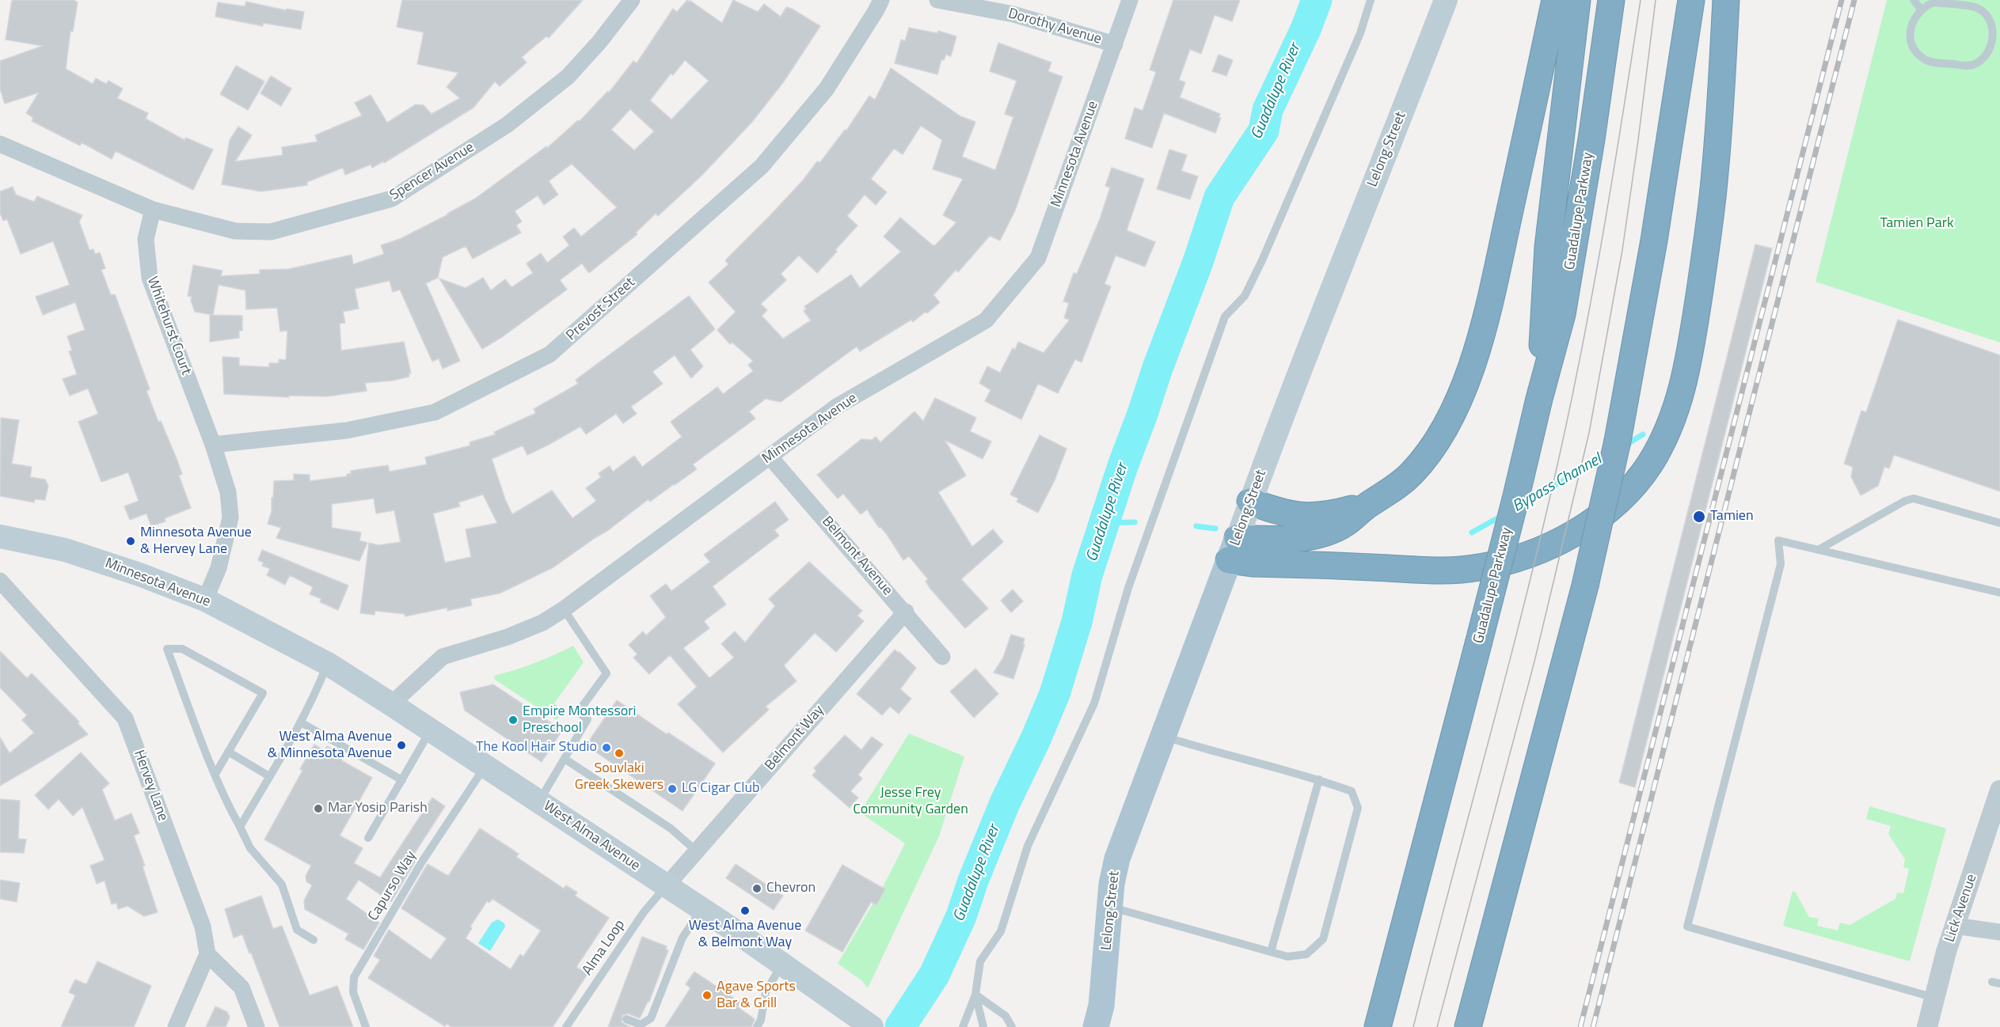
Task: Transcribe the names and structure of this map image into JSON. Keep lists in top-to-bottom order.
{
  "streets": {
    "highway": ["Guadalupe Parkway"],
    "main road": ["Lelong Street", "Minnesota Avenue", "West Alma Avenue"],
    "street": [
      "Dorothy Avenue",
      "Spencer Avenue",
      "Prevost Street",
      "Whitehurst Court",
      "Belmont Avenue",
      "Belmont Way",
      "Hervey Lane",
      "Lick Avenue"
    ],
    "lane": ["Capurso Way", "Alma Loop"]
  },
  "crossings": [
    ["Dorothy Avenue", "Minnesota Avenue"],
    ["Minnesota Avenue", "Whitehurst Court"],
    ["Minnesota Avenue", "Belmont Avenue"],
    ["Minnesota Avenue", "West Alma Avenue"],
    ["Spencer Avenue", "Whitehurst Court"],
    ["Prevost Street", "Whitehurst Court"],
    ["Belmont Avenue", "Belmont Way"],
    ["Belmont Way", "West Alma Avenue"],
    ["Belmont Way", "Alma Loop"],
    ["West Alma Avenue", "Capurso Way"],
    ["West Alma Avenue", "Alma Loop"]
  ],
  "water": ["Guadalupe River", "Bypass Channel"],
  "parks": ["Tamien Park", "Jesse Frey Community Garden"],
  "places": [
    "Tamien",
    "Minnesota Avenue & Hervey Lane",
    "Empire Montessori Preschool",
    "West Alma Avenue & Minnesota Avenue",
    "The Kool Hair Studio",
    "Souvlaki Greek Skewers",
    "LG Cigar Club",
    "Mar Yosip Parish",
    "Chevron",
    "West Alma Avenue & Belmont Way",
    "Agave Sports Bar & Grill"
  ]
}
